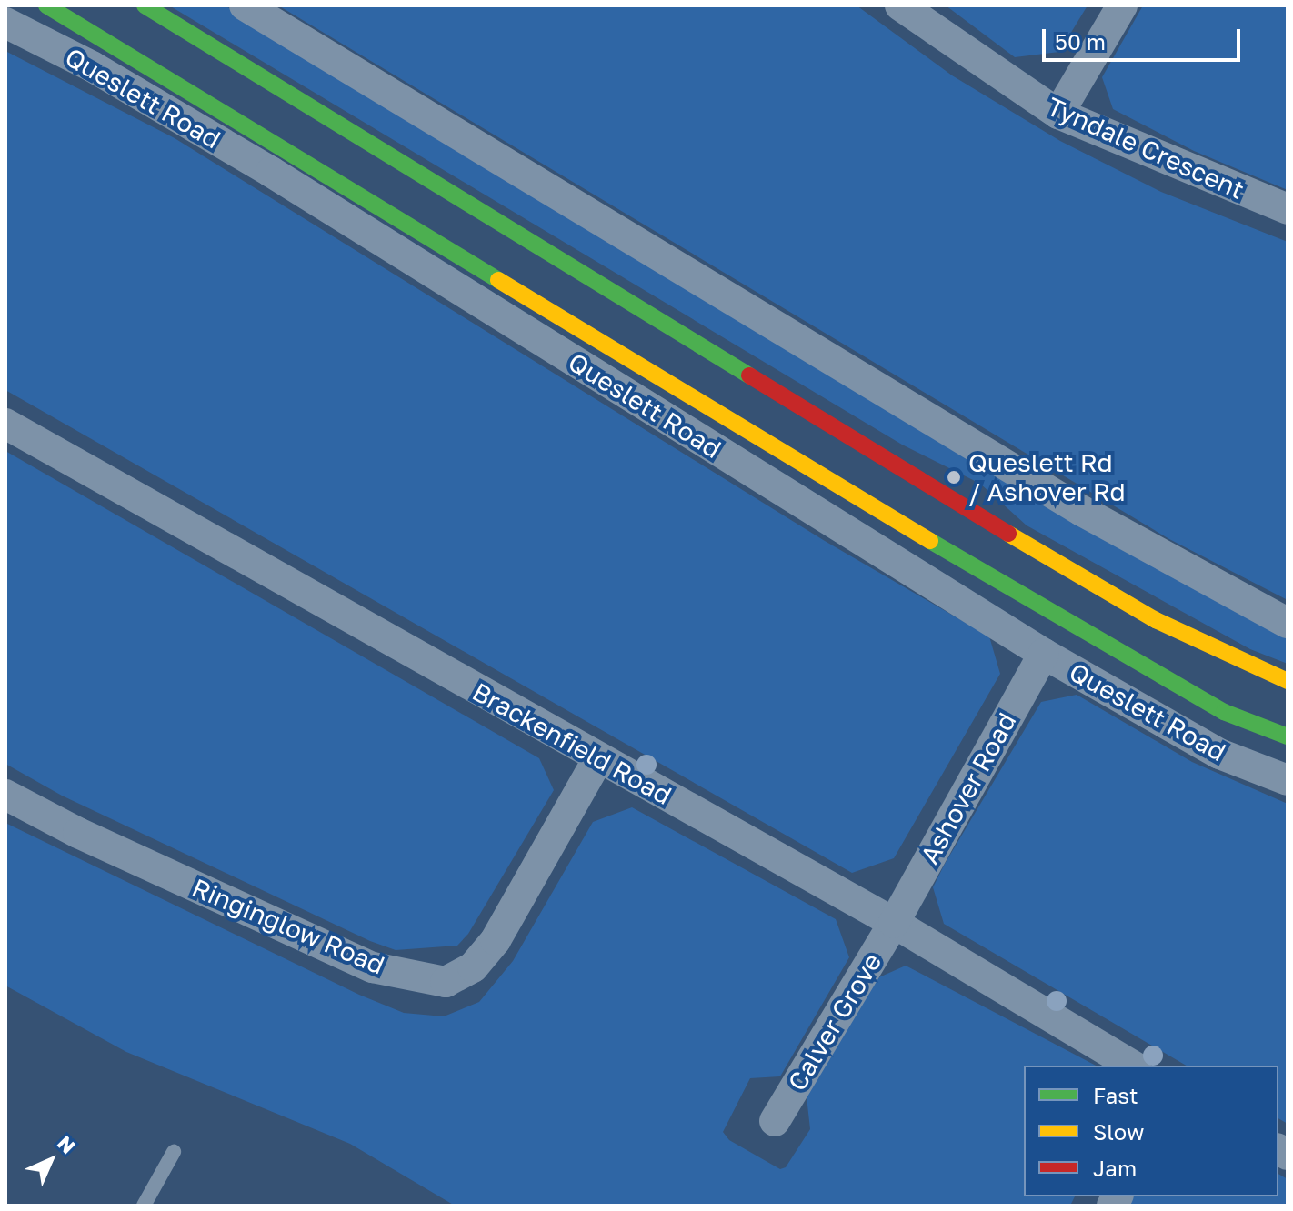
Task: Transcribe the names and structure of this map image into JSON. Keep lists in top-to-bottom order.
{
  "streets": {
    "highway": ["Queslett Road"],
    "street": [
      "Tyndale Crescent",
      "Brackenfield Road",
      "Ashover Road",
      "Ringinglow Road",
      "Calver Grove"
    ]
  },
  "crossings": [
    ["Queslett Road", "Ashover Road"],
    ["Brackenfield Road", "Ashover Road"],
    ["Brackenfield Road", "Ringinglow Road"],
    ["Brackenfield Road", "Calver Grove"],
    ["Ashover Road", "Calver Grove"]
  ],
  "places": ["Queslett Rd / Ashover Rd"],
  "legend": ["Fast", "Slow", "Jam"],
  "scale_bar": "50 m",
  "north": "top right"
}
